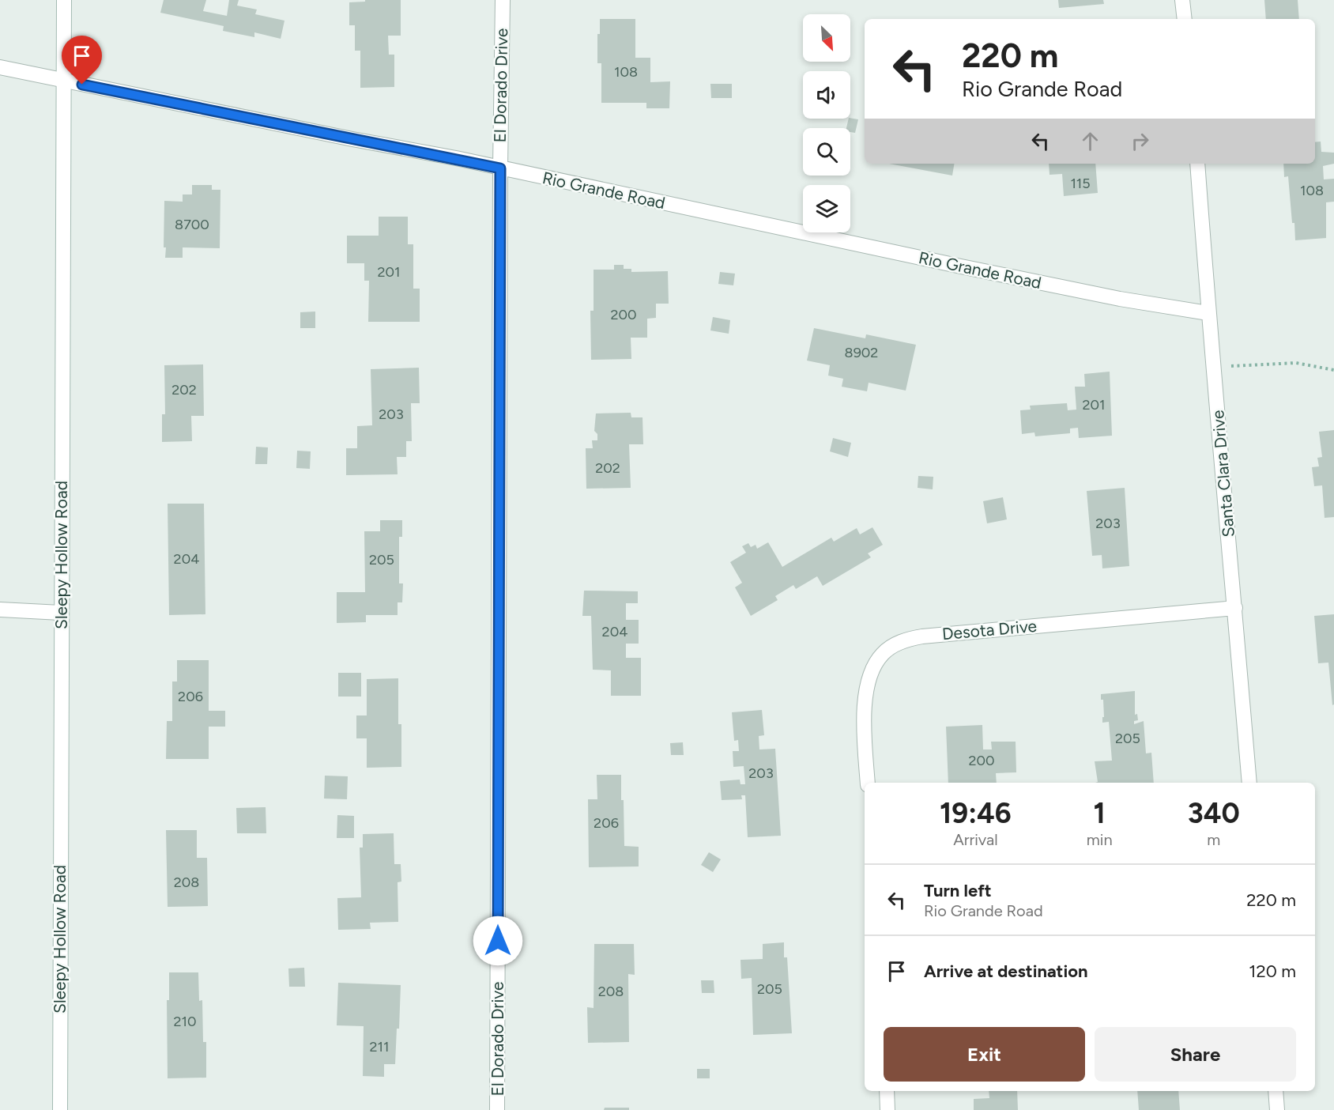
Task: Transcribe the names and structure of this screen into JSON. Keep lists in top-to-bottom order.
{
  "streets": {
    "street": [
      "El Dorado Drive",
      "Rio Grande Road",
      "Santa Clara Drive",
      "Sleepy Hollow Road",
      "Desota Drive"
    ]
  },
  "crossings": [
    ["El Dorado Drive", "Rio Grande Road"],
    ["Rio Grande Road", "Santa Clara Drive"],
    ["Rio Grande Road", "Sleepy Hollow Road"],
    ["Santa Clara Drive", "Desota Drive"]
  ],
  "house_numbers": [
    "108",
    "115",
    "108",
    "8700",
    "201",
    "200",
    "8902",
    "202",
    "201",
    "203",
    "202",
    "203",
    "204",
    "205",
    "204",
    "206",
    "205",
    "200",
    "203",
    "206",
    "208",
    "205",
    "208",
    "210",
    "211"
  ],
  "north": "bottom right",
  "page": {
    "turn": ["220 m", "Rio Grande Road"],
    "eta": [
      "19:46",
      "Arrival",
      "1",
      "min",
      "340",
      "m"
    ],
    "list": [
      {
        "name": "Turn left",
        "note": "Rio Grande Road",
        "value": "220 m"
      },
      {
        "name": "Arrive at destination",
        "value": "120 m"
      }
    ],
    "buttons": ["Exit", "Share"]
  }
}
